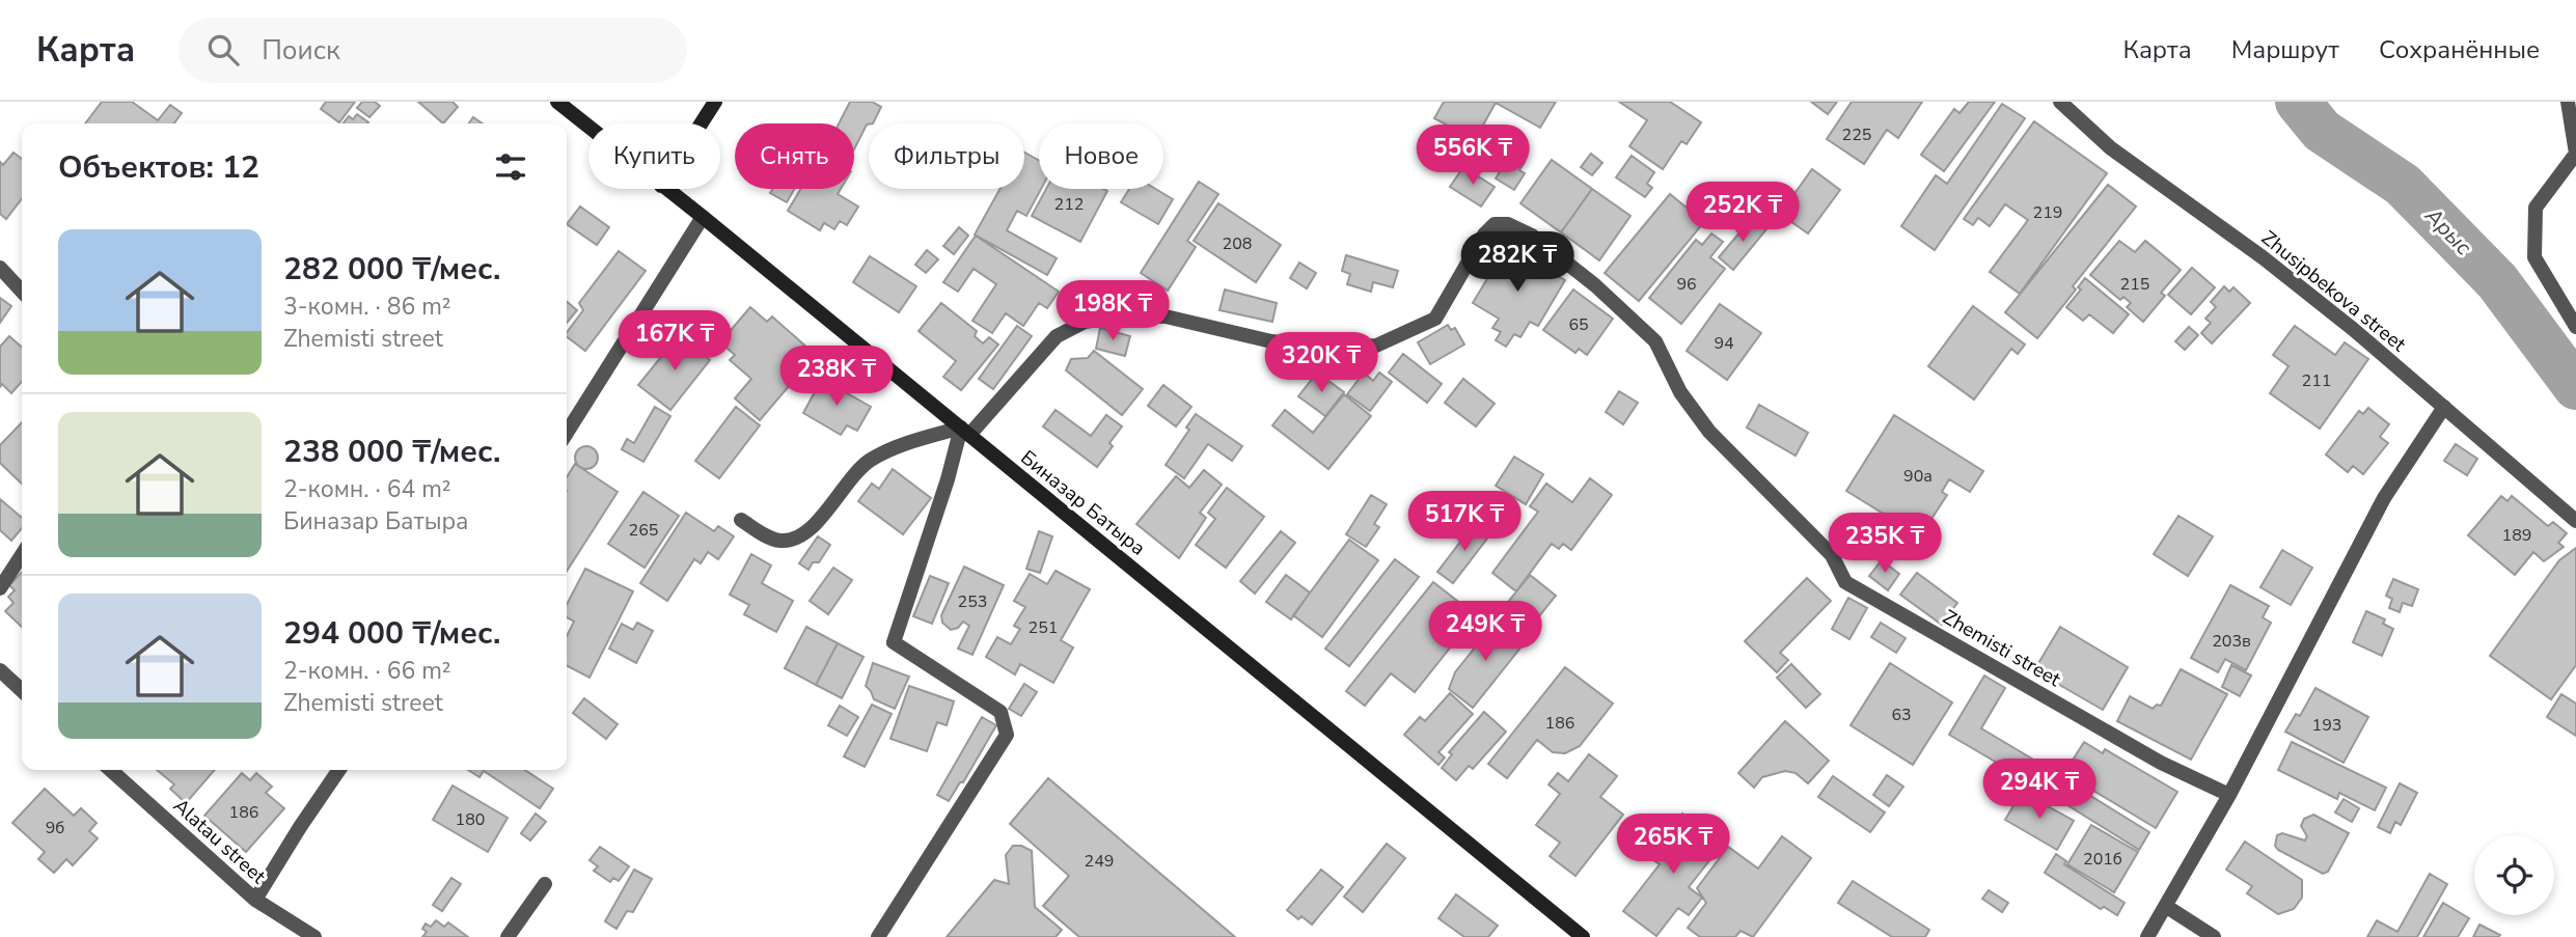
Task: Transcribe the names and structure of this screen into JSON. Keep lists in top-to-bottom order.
{
  "streets": {
    "street": [
      "Zhusipbekova street",
      "Биназар Батыра",
      "Zhemisti street",
      "Alatau street"
    ]
  },
  "crossings": [
    ["Биназар Батыра", "Zhemisti street"]
  ],
  "water": ["Арыс"],
  "house_numbers": [
    "225",
    "212",
    "219",
    "208",
    "96",
    "215",
    "65",
    "94",
    "211",
    "90а",
    "265",
    "189",
    "253",
    "251",
    "203в",
    "63",
    "186",
    "193",
    "186",
    "180",
    "9б",
    "201б",
    "249"
  ],
  "page": {
    "header": "Карта",
    "search": "Поиск",
    "nav": ["Карта", "Маршрут", "Сохранённые"],
    "chip": [
      "Купить",
      "Снять",
      "Фильтры",
      "Новое"
    ],
    "heading": "Объектов: 12",
    "price": [
      "556K ₸",
      "252K ₸",
      "282K ₸",
      "198K ₸",
      "167K ₸",
      "320K ₸",
      "238K ₸",
      "517K ₸",
      "235K ₸",
      "249K ₸",
      "294K ₸",
      "265K ₸"
    ],
    "list": [
      {
        "name": "282 000 ₸/мес.",
        "note": "3-комн. · 86 m² · Zhemisti street"
      },
      {
        "name": "238 000 ₸/мес.",
        "note": "2-комн. · 64 m² · Биназар Батыра"
      },
      {
        "name": "294 000 ₸/мес.",
        "note": "2-комн. · 66 m² · Zhemisti street"
      }
    ]
  }
}
